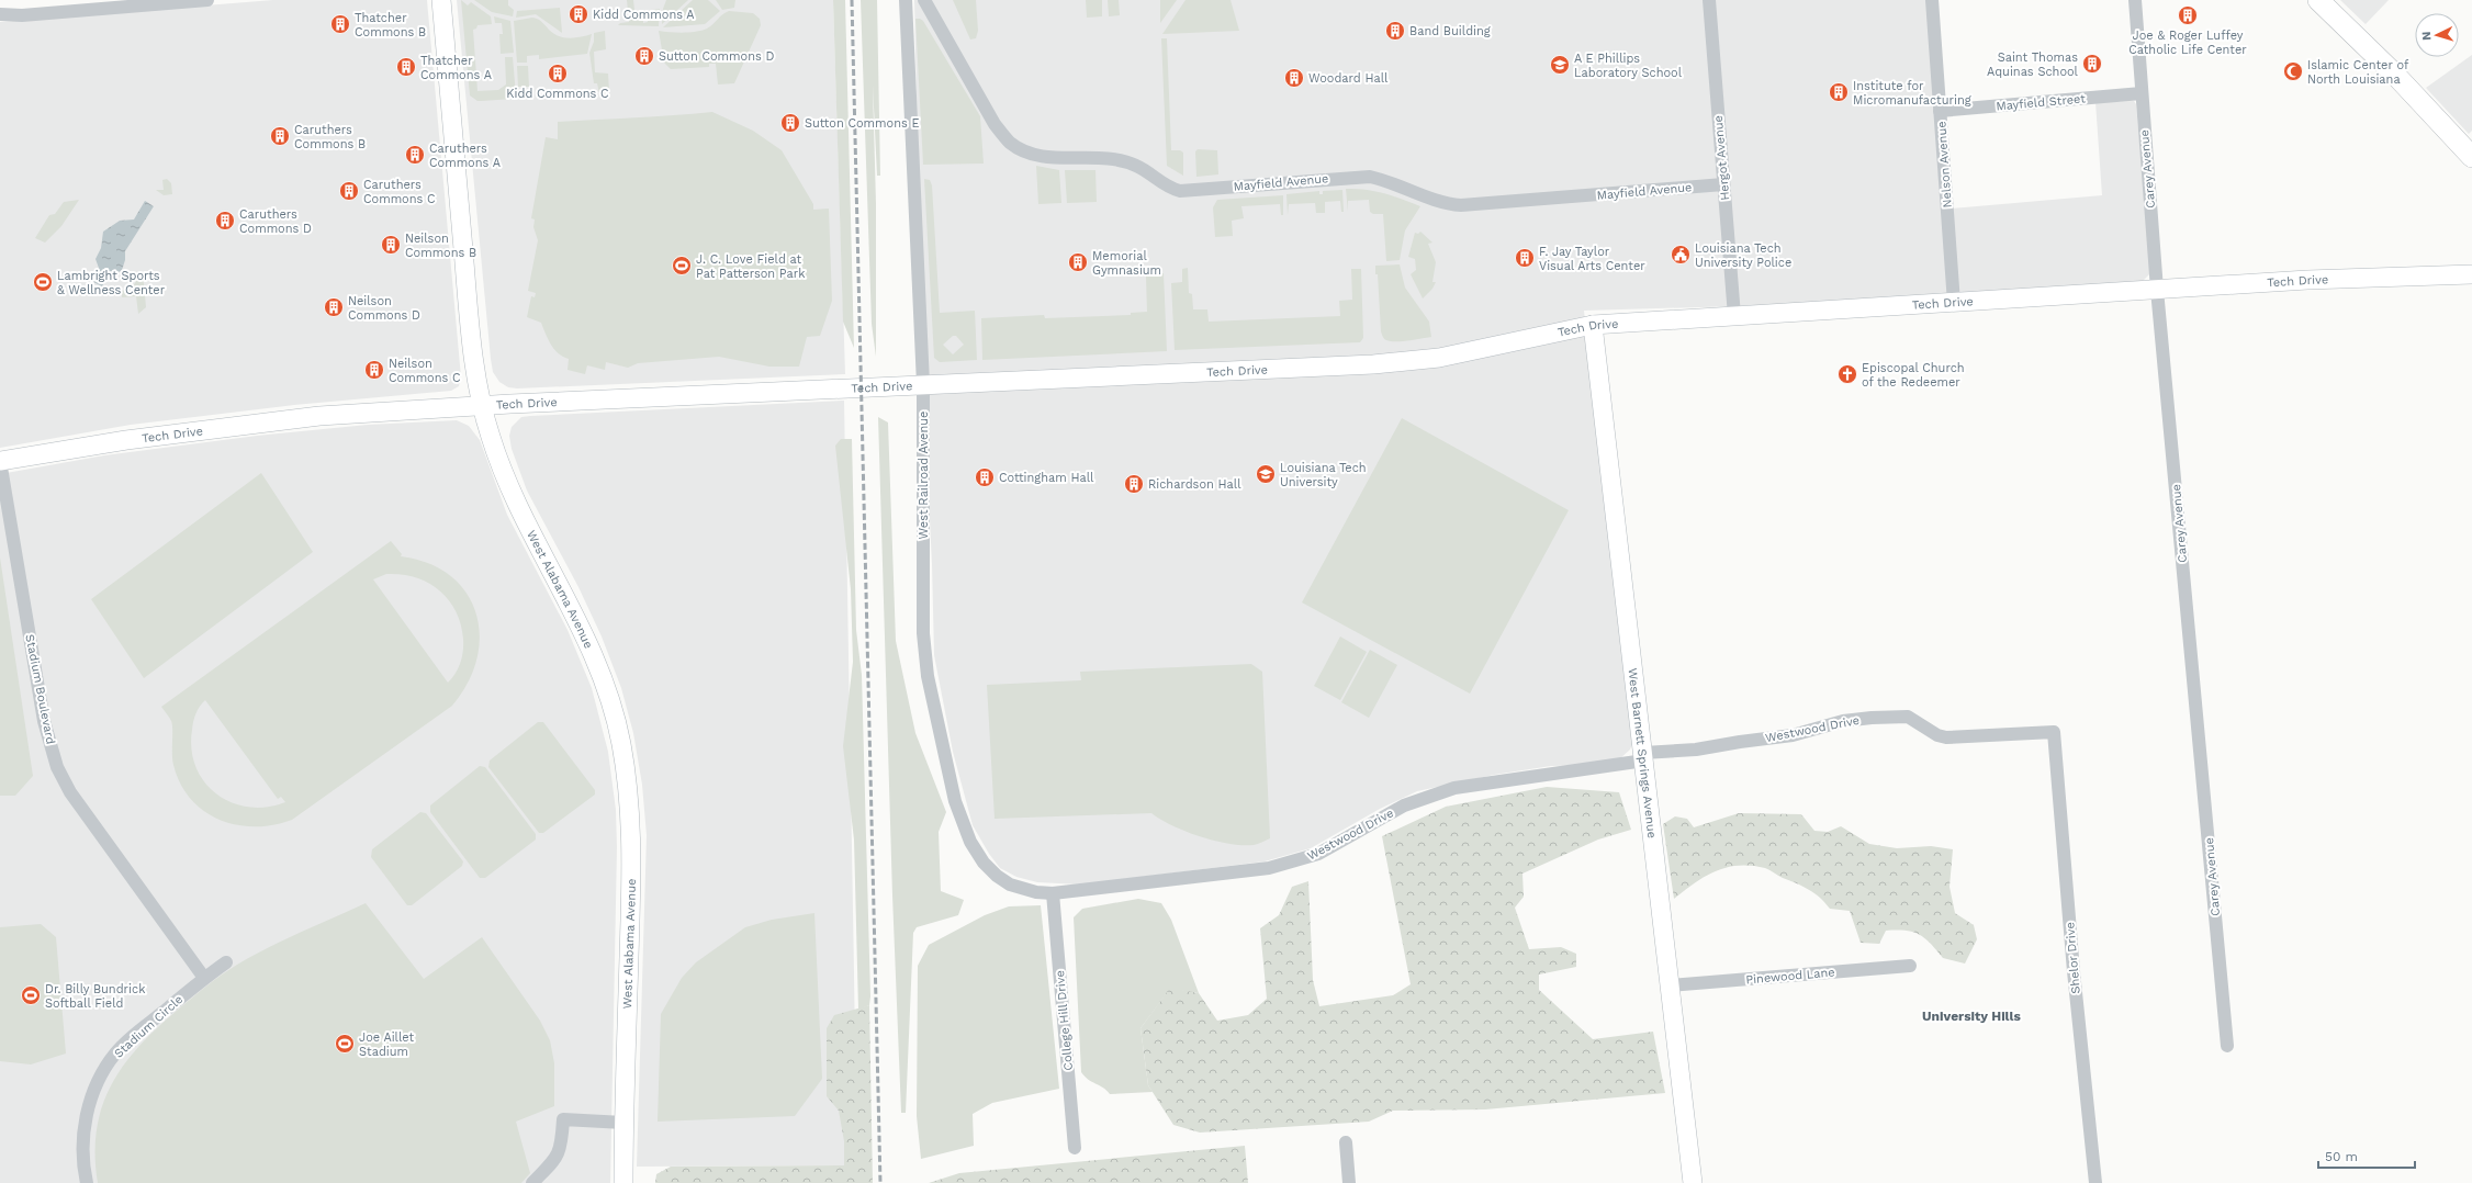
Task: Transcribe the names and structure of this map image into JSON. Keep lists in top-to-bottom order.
{
  "streets": {
    "main road": ["Tech Drive", "West Alabama Avenue", "West Barnett Springs Avenue"],
    "street": [
      "Mayfield Street",
      "Hergot Avenue",
      "Nelson Avenue",
      "Carey Avenue",
      "Mayfield Avenue",
      "West Railroad Avenue",
      "Stadium Boulevard",
      "Westwood Drive",
      "Shelor Drive",
      "Pinewood Lane",
      "College Hill Drive",
      "Stadium Circle"
    ]
  },
  "crossings": [
    ["Mayfield Street", "Nelson Avenue"],
    ["Mayfield Street", "Carey Avenue"],
    ["Hergot Avenue", "Mayfield Avenue"],
    ["Hergot Avenue", "Tech Drive"],
    ["Nelson Avenue", "Tech Drive"],
    ["Carey Avenue", "Tech Drive"],
    ["Tech Drive", "West Railroad Avenue"],
    ["Tech Drive", "West Alabama Avenue"],
    ["Tech Drive", "Stadium Boulevard"],
    ["Tech Drive", "West Barnett Springs Avenue"],
    ["West Railroad Avenue", "Westwood Drive"],
    ["Stadium Boulevard", "Stadium Circle"],
    ["Westwood Drive", "West Barnett Springs Avenue"],
    ["Westwood Drive", "Shelor Drive"],
    ["Westwood Drive", "College Hill Drive"],
    ["West Barnett Springs Avenue", "Pinewood Lane"]
  ],
  "districts": ["University Hills"],
  "places": {
    "building": [
      "Kidd Commons A",
      "Joe & Roger Luffey Catholic Life Center",
      "Thatcher Commons B",
      "Band Building",
      "Sutton Commons D",
      "Saint Thomas Aquinas School",
      "Thatcher Commons A",
      "Kidd Commons C",
      "Woodard Hall",
      "Institute for Micromanufacturing",
      "Sutton Commons E",
      "Caruthers Commons B",
      "Caruthers Commons A",
      "Caruthers Commons C",
      "Caruthers Commons D",
      "Neilson Commons B",
      "F. Jay Taylor Visual Arts Center",
      "Memorial Gymnasium",
      "Neilson Commons D",
      "Neilson Commons C",
      "Cottingham Hall",
      "Richardson Hall"
    ],
    "school or university": ["A E Phillips Laboratory School", "Louisiana Tech University"],
    "mosque": ["Islamic Center of North Louisiana"],
    "public building": ["Louisiana Tech University Police"],
    "sports": [
      "J. C. Love Field at Pat Patterson Park",
      "Lambright Sports & Wellness Center",
      "Dr. Billy Bundrick Softball Field",
      "Joe Aillet Stadium"
    ],
    "church": ["Episcopal Church of the Redeemer"]
  },
  "scale_bar": "50 m",
  "north": "left"
}
